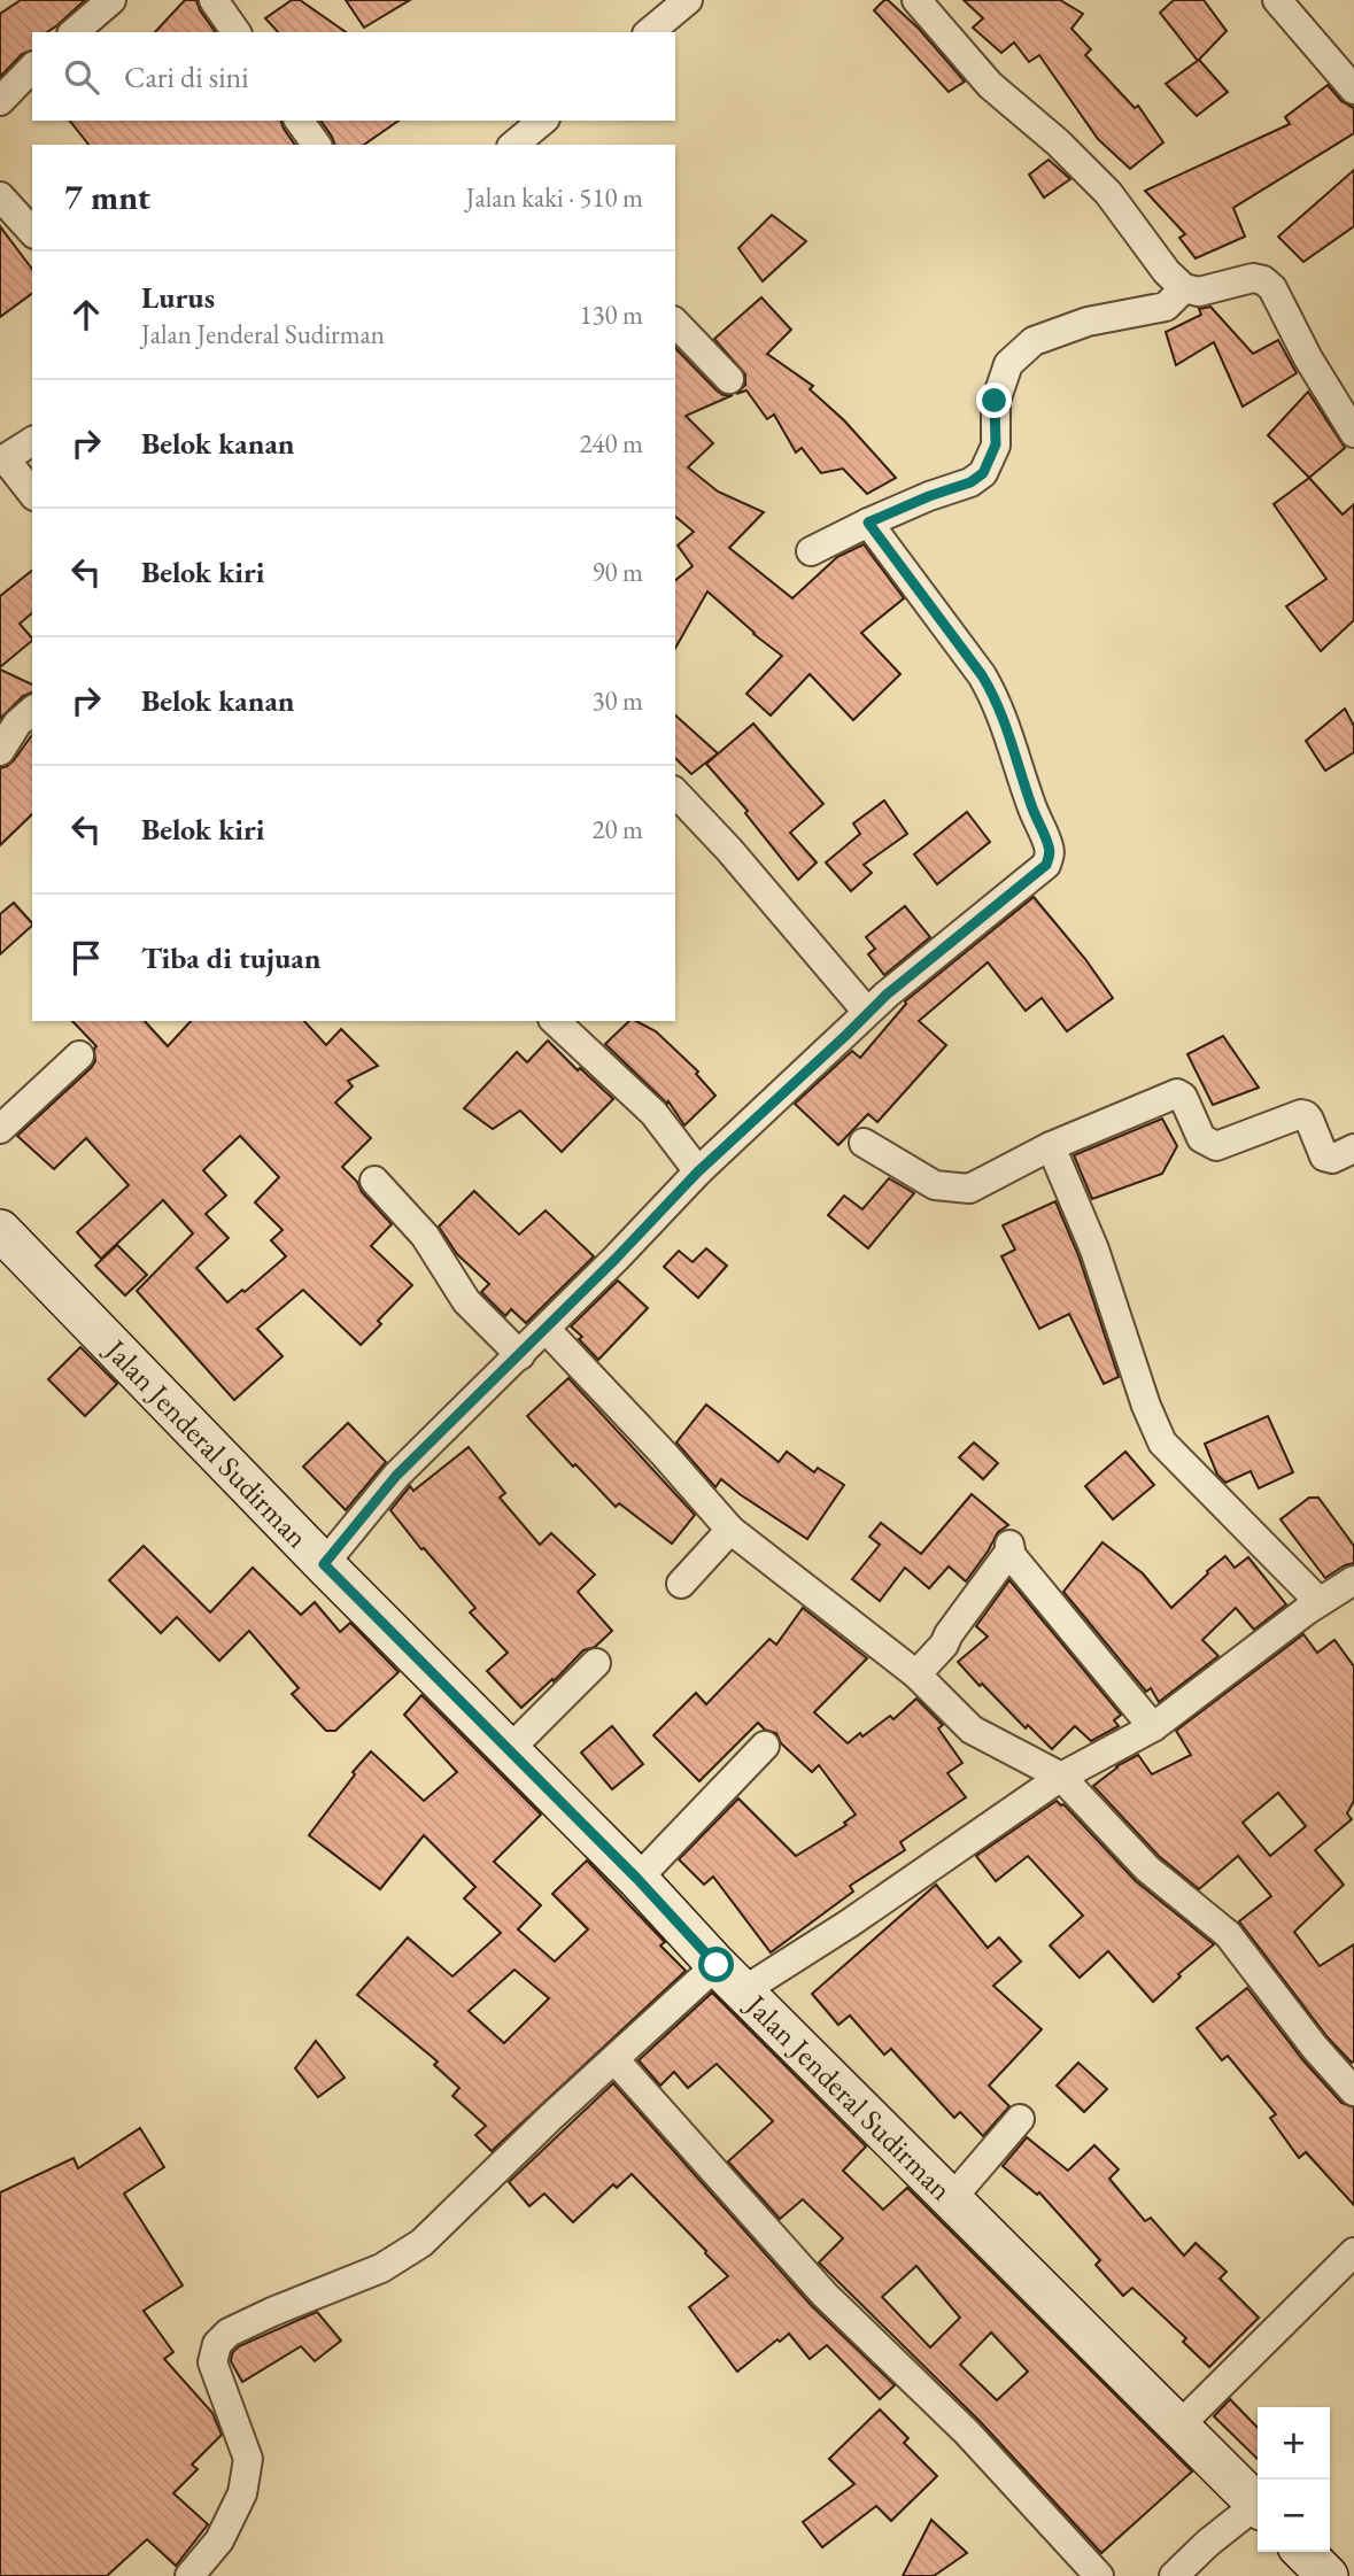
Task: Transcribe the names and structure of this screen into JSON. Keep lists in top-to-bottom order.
{
  "streets": {
    "main road": ["Jalan Jenderal Sudirman"]
  },
  "page": {
    "search": "Cari di sini",
    "heading": ["7 mnt", "Jalan kaki · 510 m"],
    "list": [
      ["Lurus", "Jalan Jenderal Sudirman", "130 m"],
      ["Belok kanan", "240 m"],
      ["Belok kiri", "90 m"],
      ["Belok kanan", "30 m"],
      ["Belok kiri", "20 m"],
      "Tiba di tujuan"
    ],
    "map_buttons": ["+", "−"]
  }
}
